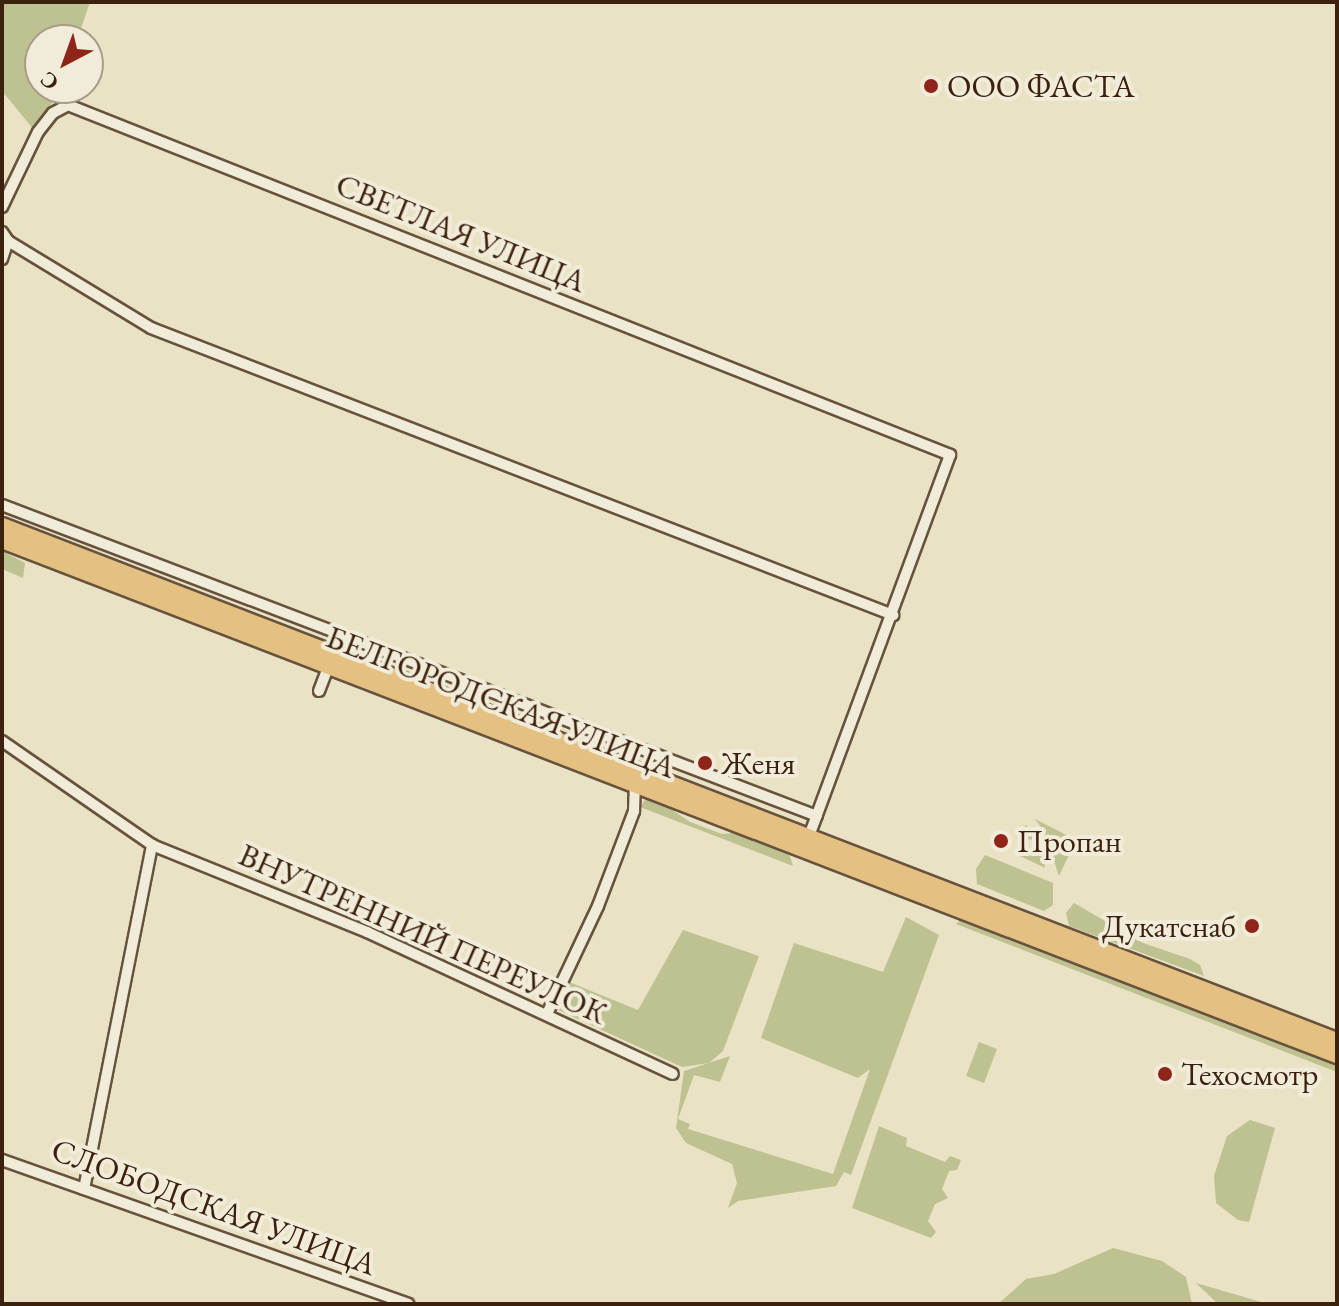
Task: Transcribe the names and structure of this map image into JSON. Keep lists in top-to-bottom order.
{
  "streets": {
    "main road": ["БЕЛГОРОДСКАЯ УЛИЦА"],
    "street": ["СВЕТЛАЯ УЛИЦА", "ВНУТРЕННИЙ ПЕРЕУЛОК", "СЛОБОДСКАЯ УЛИЦА"]
  },
  "places": [
    "ООО ФАСТА",
    "Женя",
    "Пропан",
    "Дукатснаб",
    "Техосмотр"
  ],
  "north": "bottom left"
}
